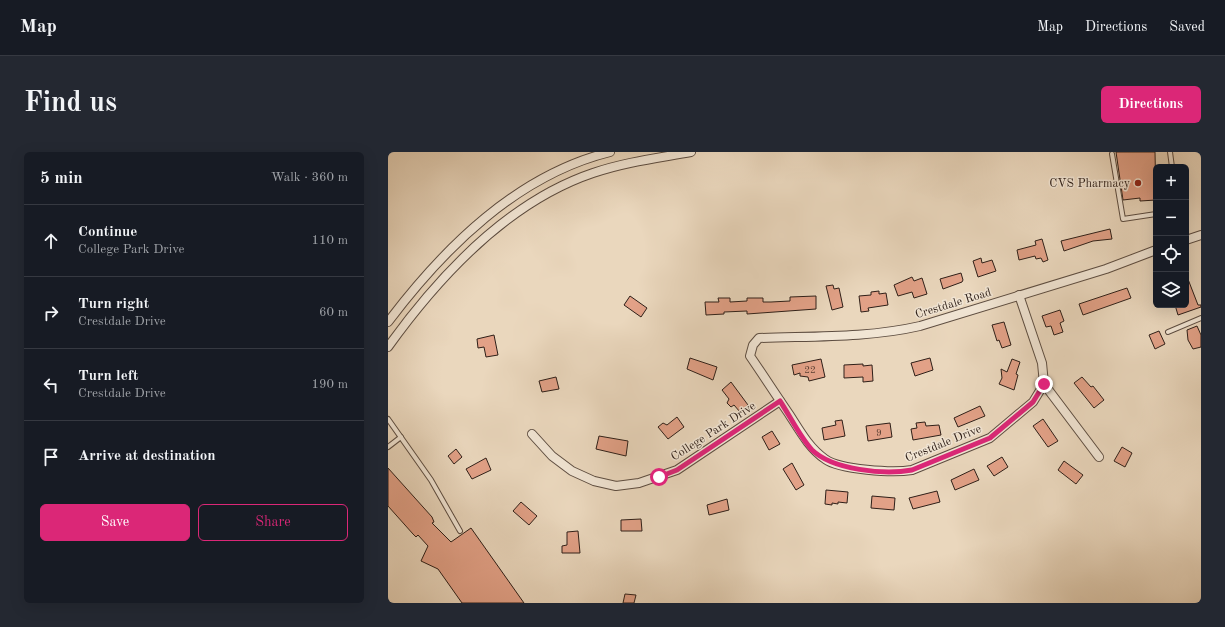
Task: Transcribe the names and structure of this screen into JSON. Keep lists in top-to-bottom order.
{
  "streets": {
    "street": ["Crestdale Road", "College Park Drive", "Crestdale Drive"]
  },
  "crossings": [
    ["Crestdale Road", "Crestdale Drive"],
    ["College Park Drive", "Crestdale Drive"]
  ],
  "places": ["CVS Pharmacy"],
  "house_numbers": ["22", "9"],
  "page": {
    "header": "Map",
    "nav": ["Map", "Directions", "Saved"],
    "buttons": [
      "Directions",
      ["Save", "Share"]
    ],
    "title": "Find us",
    "heading": ["5 min", "Walk · 360 m"],
    "map_buttons": ["+", "−"],
    "list": [
      ["Continue", "College Park Drive", "110 m"],
      ["Turn right", "Crestdale Drive", "60 m"],
      ["Turn left", "Crestdale Drive", "190 m"],
      "Arrive at destination"
    ]
  }
}
